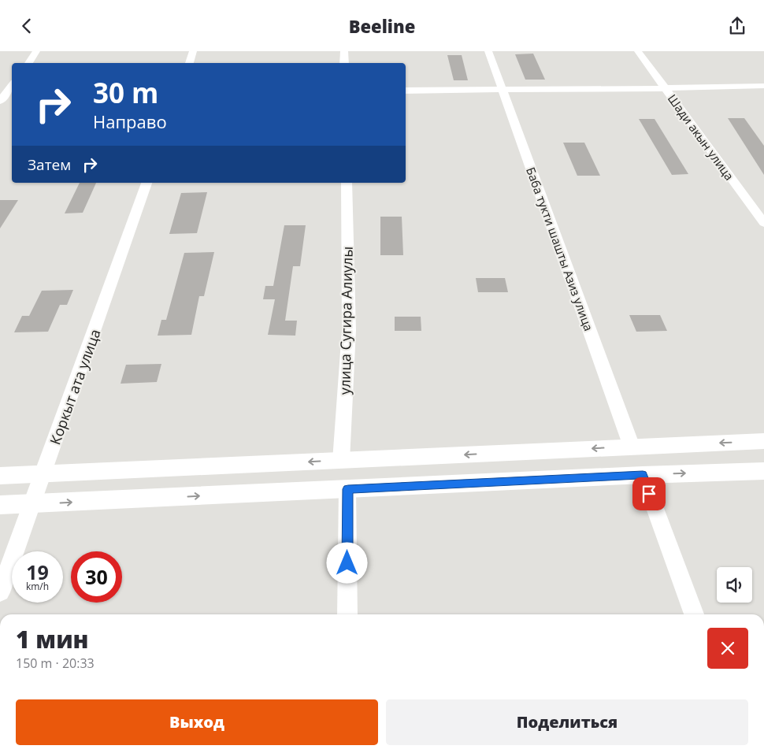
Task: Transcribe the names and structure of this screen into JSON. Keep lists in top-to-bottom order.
{
  "streets": {
    "street": [
      "Шади акын улица",
      "Баба тукти шашты Азиз улица",
      "улица Сугира Алиулы",
      "Коркыт ата улица"
    ]
  },
  "page": {
    "header": "Beeline",
    "turn": ["30 m", "Направо"],
    "then": "Затем",
    "speed": "19 km/h",
    "limit": "30",
    "heading": ["1 мин", "150 m · 20:33"],
    "buttons": ["Выход", "Поделиться"]
  }
}
